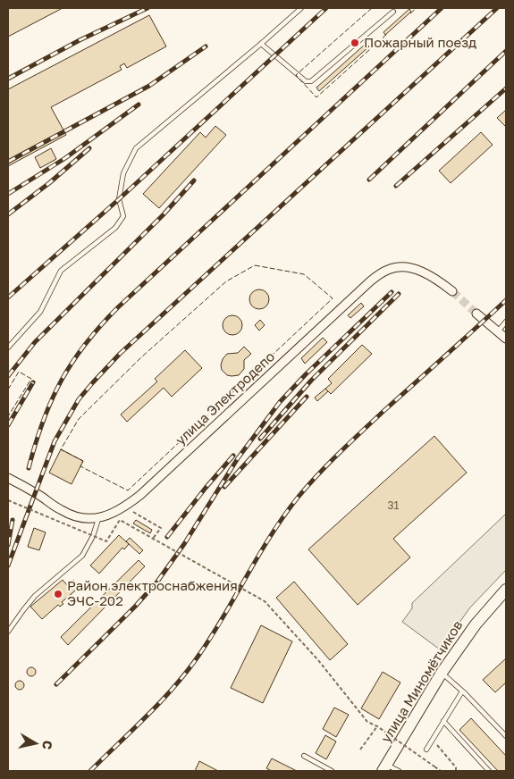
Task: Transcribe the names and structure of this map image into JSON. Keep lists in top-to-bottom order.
{
  "streets": {
    "street": ["улица Электродепо", "улица Миномётчиков"]
  },
  "places": ["Пожарный поезд", "Район электроснабжения ЭЧС-202"],
  "house_numbers": ["31"],
  "north": "right"
}
